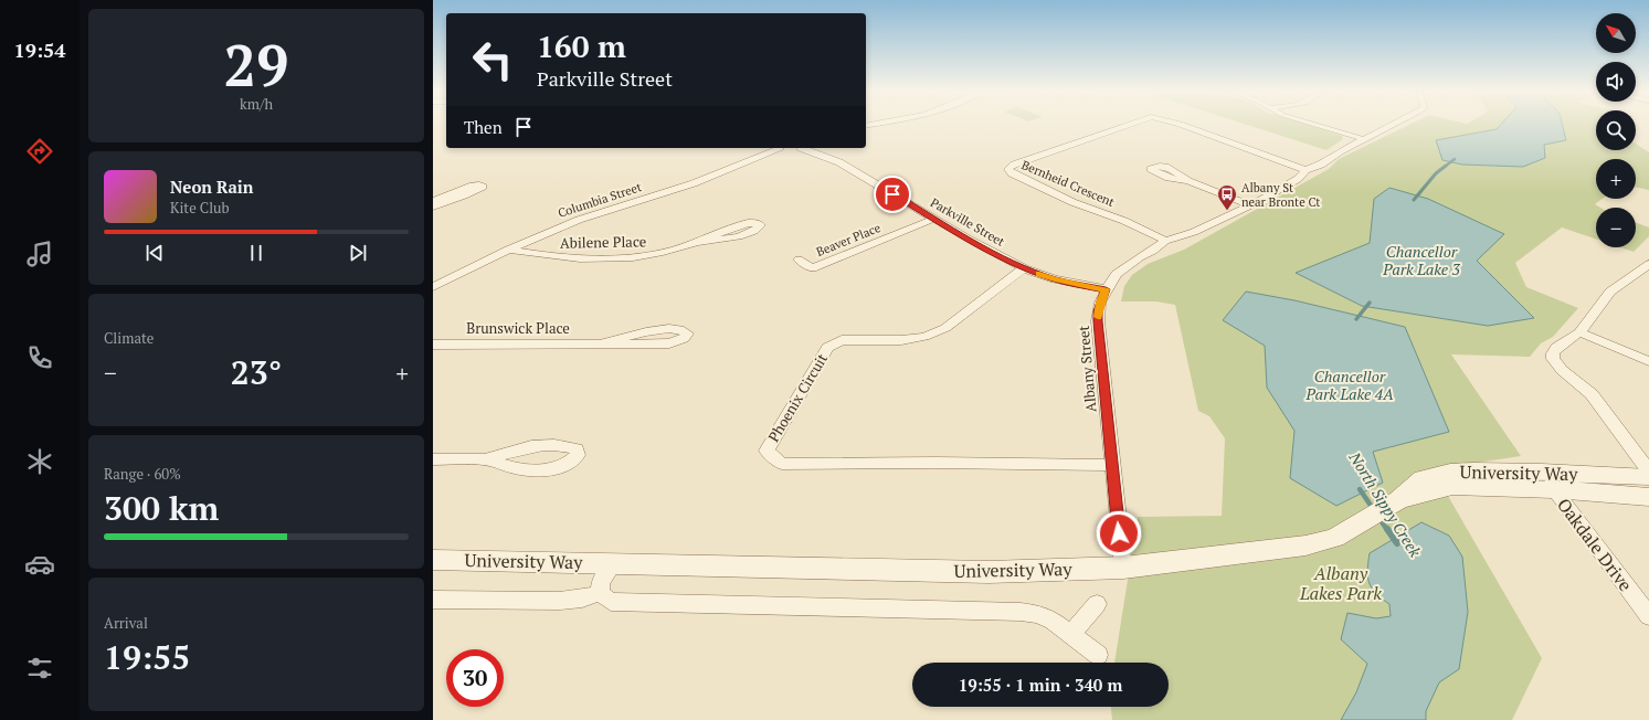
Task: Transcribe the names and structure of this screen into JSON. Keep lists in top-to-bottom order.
{
  "streets": {
    "street": [
      "Bernheid Crescent",
      "Columbia Street",
      "Parkville Street",
      "Beaver Place",
      "Abilene Place",
      "Brunswick Place",
      "Albany Street",
      "Phoenix Circuit",
      "University Way",
      "Oakdale Drive"
    ]
  },
  "crossings": [
    ["Bernheid Crescent", "Albany Street"],
    ["Columbia Street", "Parkville Street"],
    ["Columbia Street", "Abilene Place"],
    ["Parkville Street", "Beaver Place"],
    ["Parkville Street", "Albany Street"],
    ["Parkville Street", "Phoenix Circuit"],
    ["Albany Street", "Phoenix Circuit"],
    ["Albany Street", "University Way"],
    ["University Way", "Oakdale Drive"]
  ],
  "water": ["Chancellor Park Lake 3", "Chancellor Park Lake 4A", "North Sippy Creek"],
  "parks": ["Albany Lakes Park"],
  "places": {
    "bus stop": ["Albany St near Bronte Ct"]
  },
  "north": "top left",
  "page": {
    "tabs": "19:54",
    "tile": [
      ["29", "km/h"],
      "Climate",
      ["Range · 60%", "300 km"],
      ["Arrival", "19:55"]
    ],
    "map_buttons": ["+", "−"],
    "turn": ["160 m", "Parkville Street"],
    "then": "Then",
    "song": ["Neon Rain", "Kite Club"],
    "heat": ["−", "23°", "+"],
    "limit": "30",
    "trip": "19:55 · 1 min · 340 m"
  }
}
